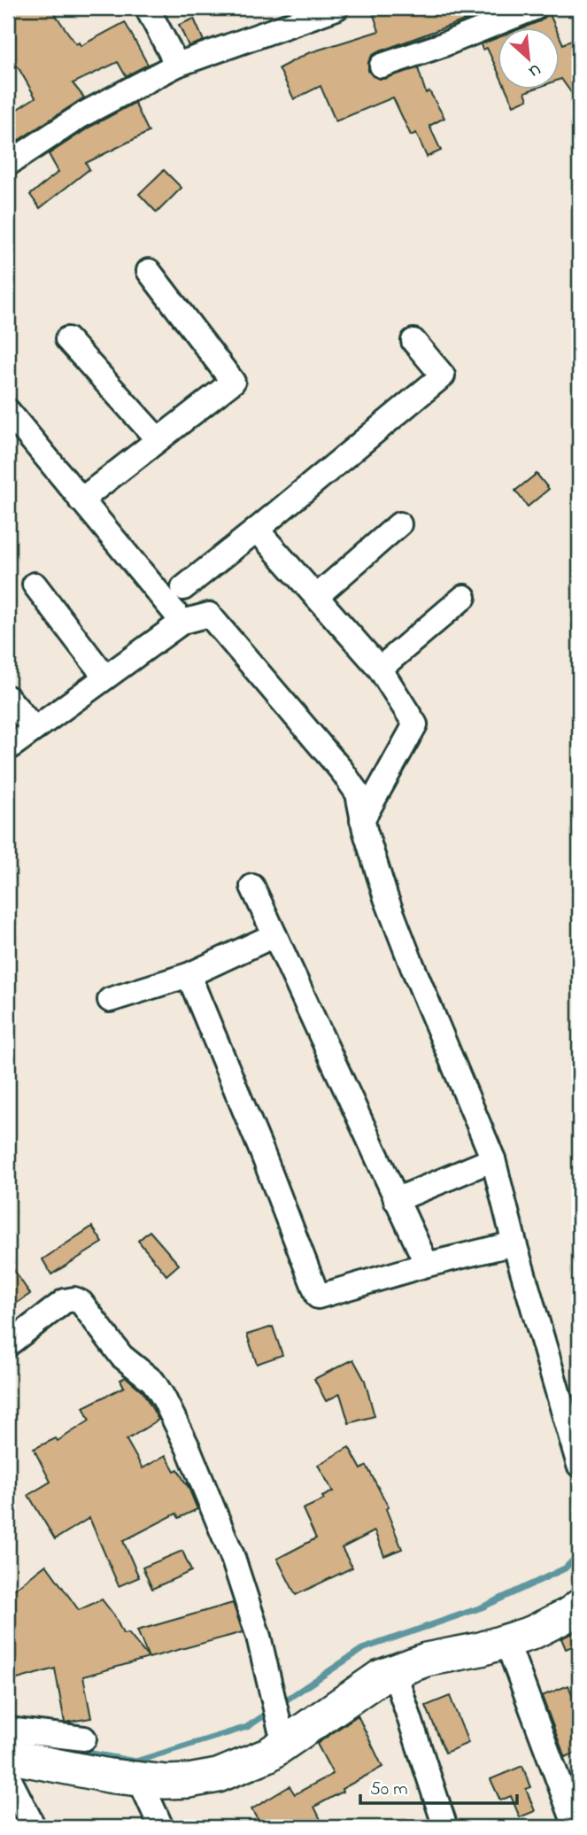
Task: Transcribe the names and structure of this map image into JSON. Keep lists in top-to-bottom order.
{
  "scale_bar": "50 m",
  "north": "bottom right"
}
